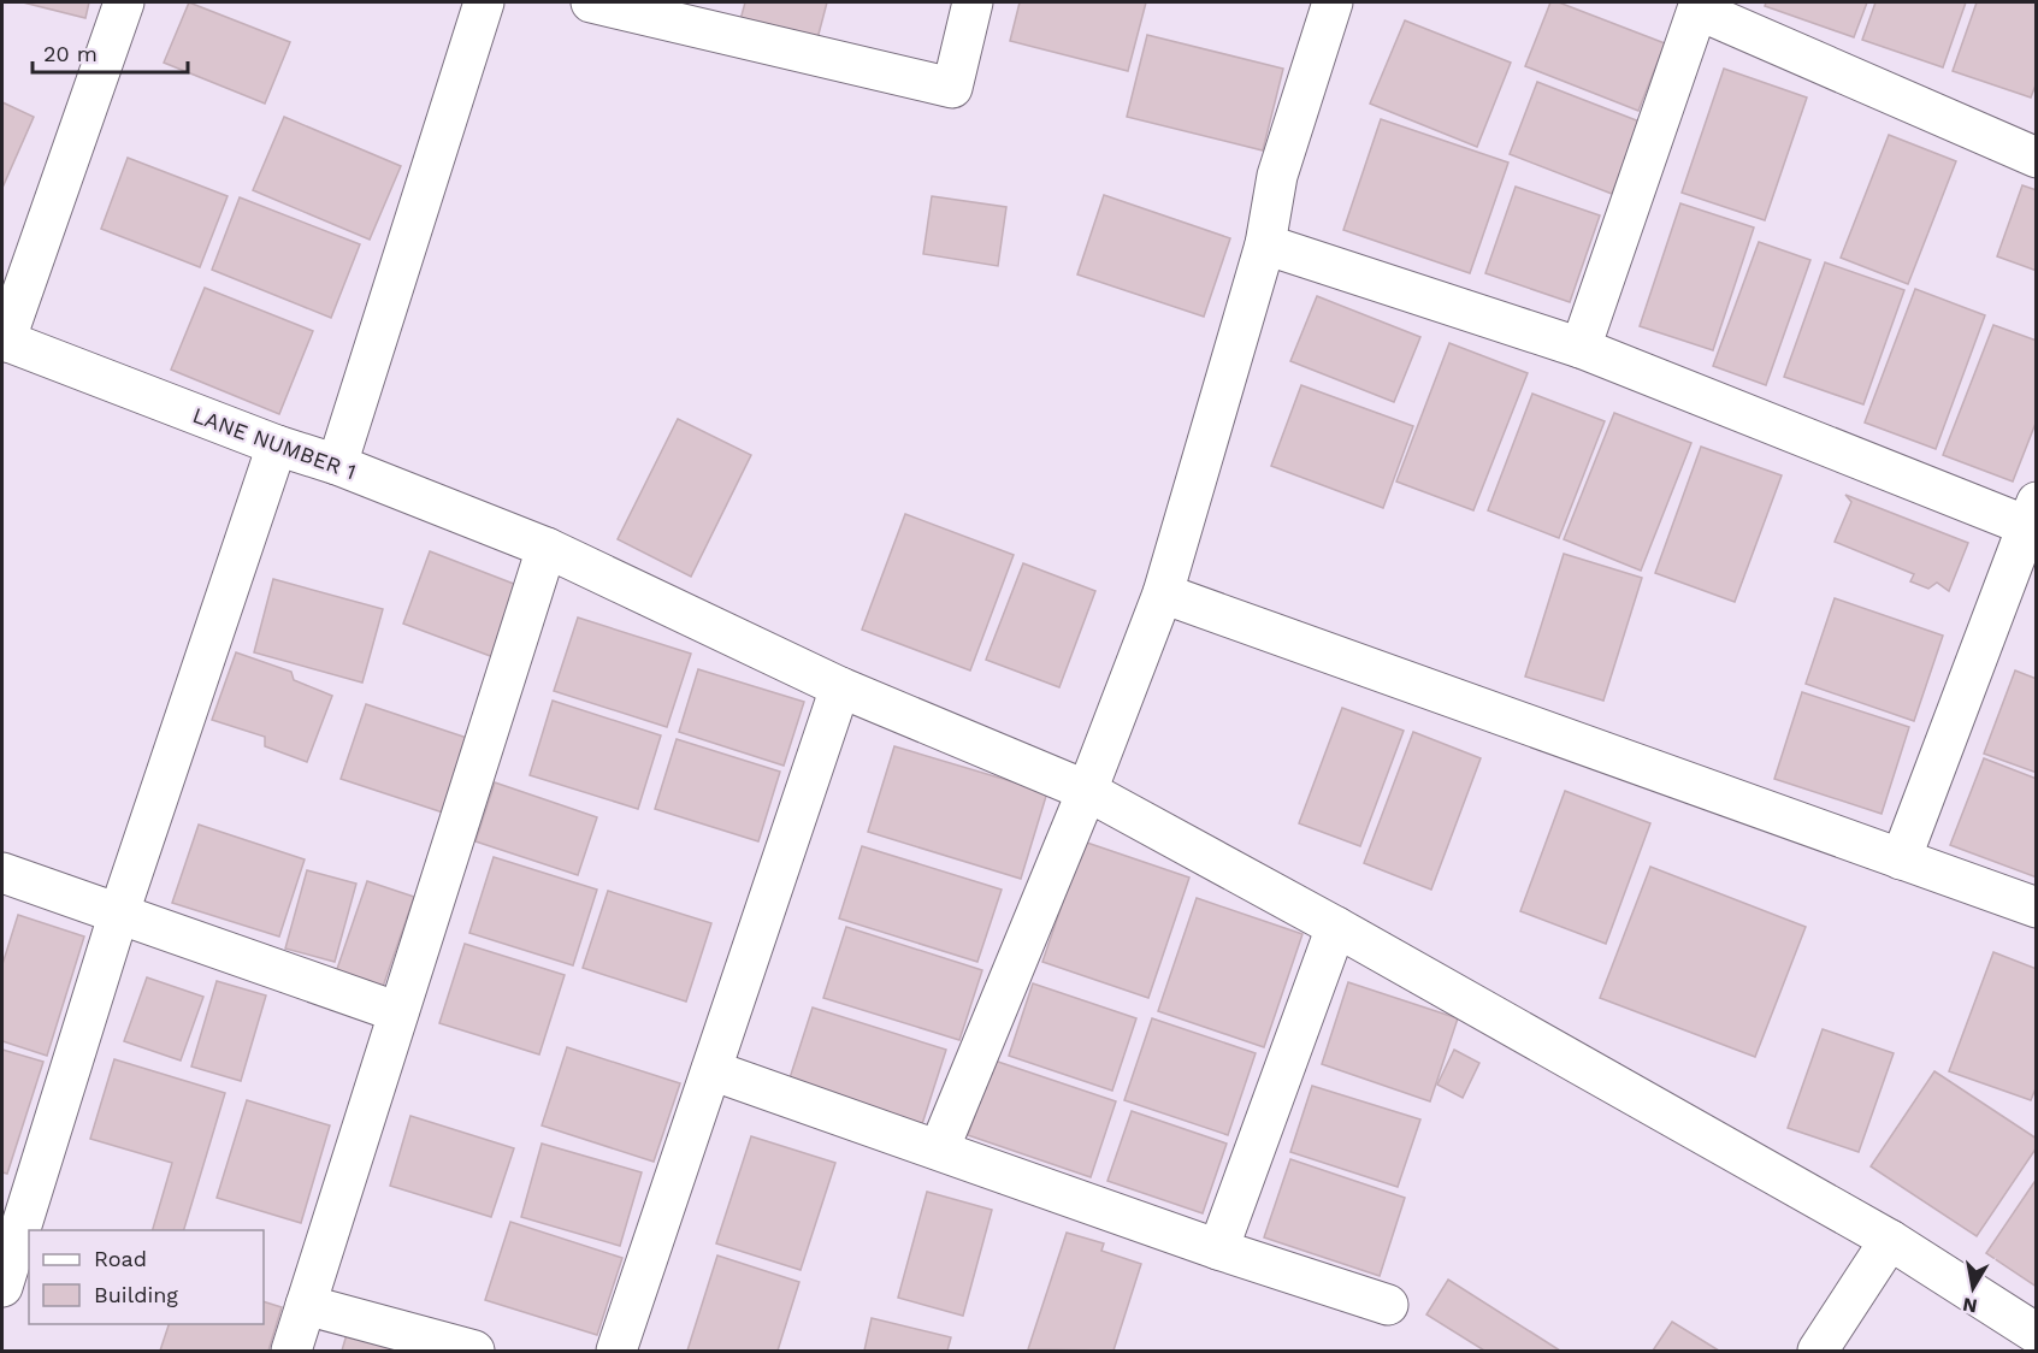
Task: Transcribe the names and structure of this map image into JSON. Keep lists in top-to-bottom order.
{
  "streets": {
    "street": ["LANE NUMBER 1"]
  },
  "legend": ["Road", "Building"],
  "scale_bar": "20 m",
  "north": "bottom"
}
